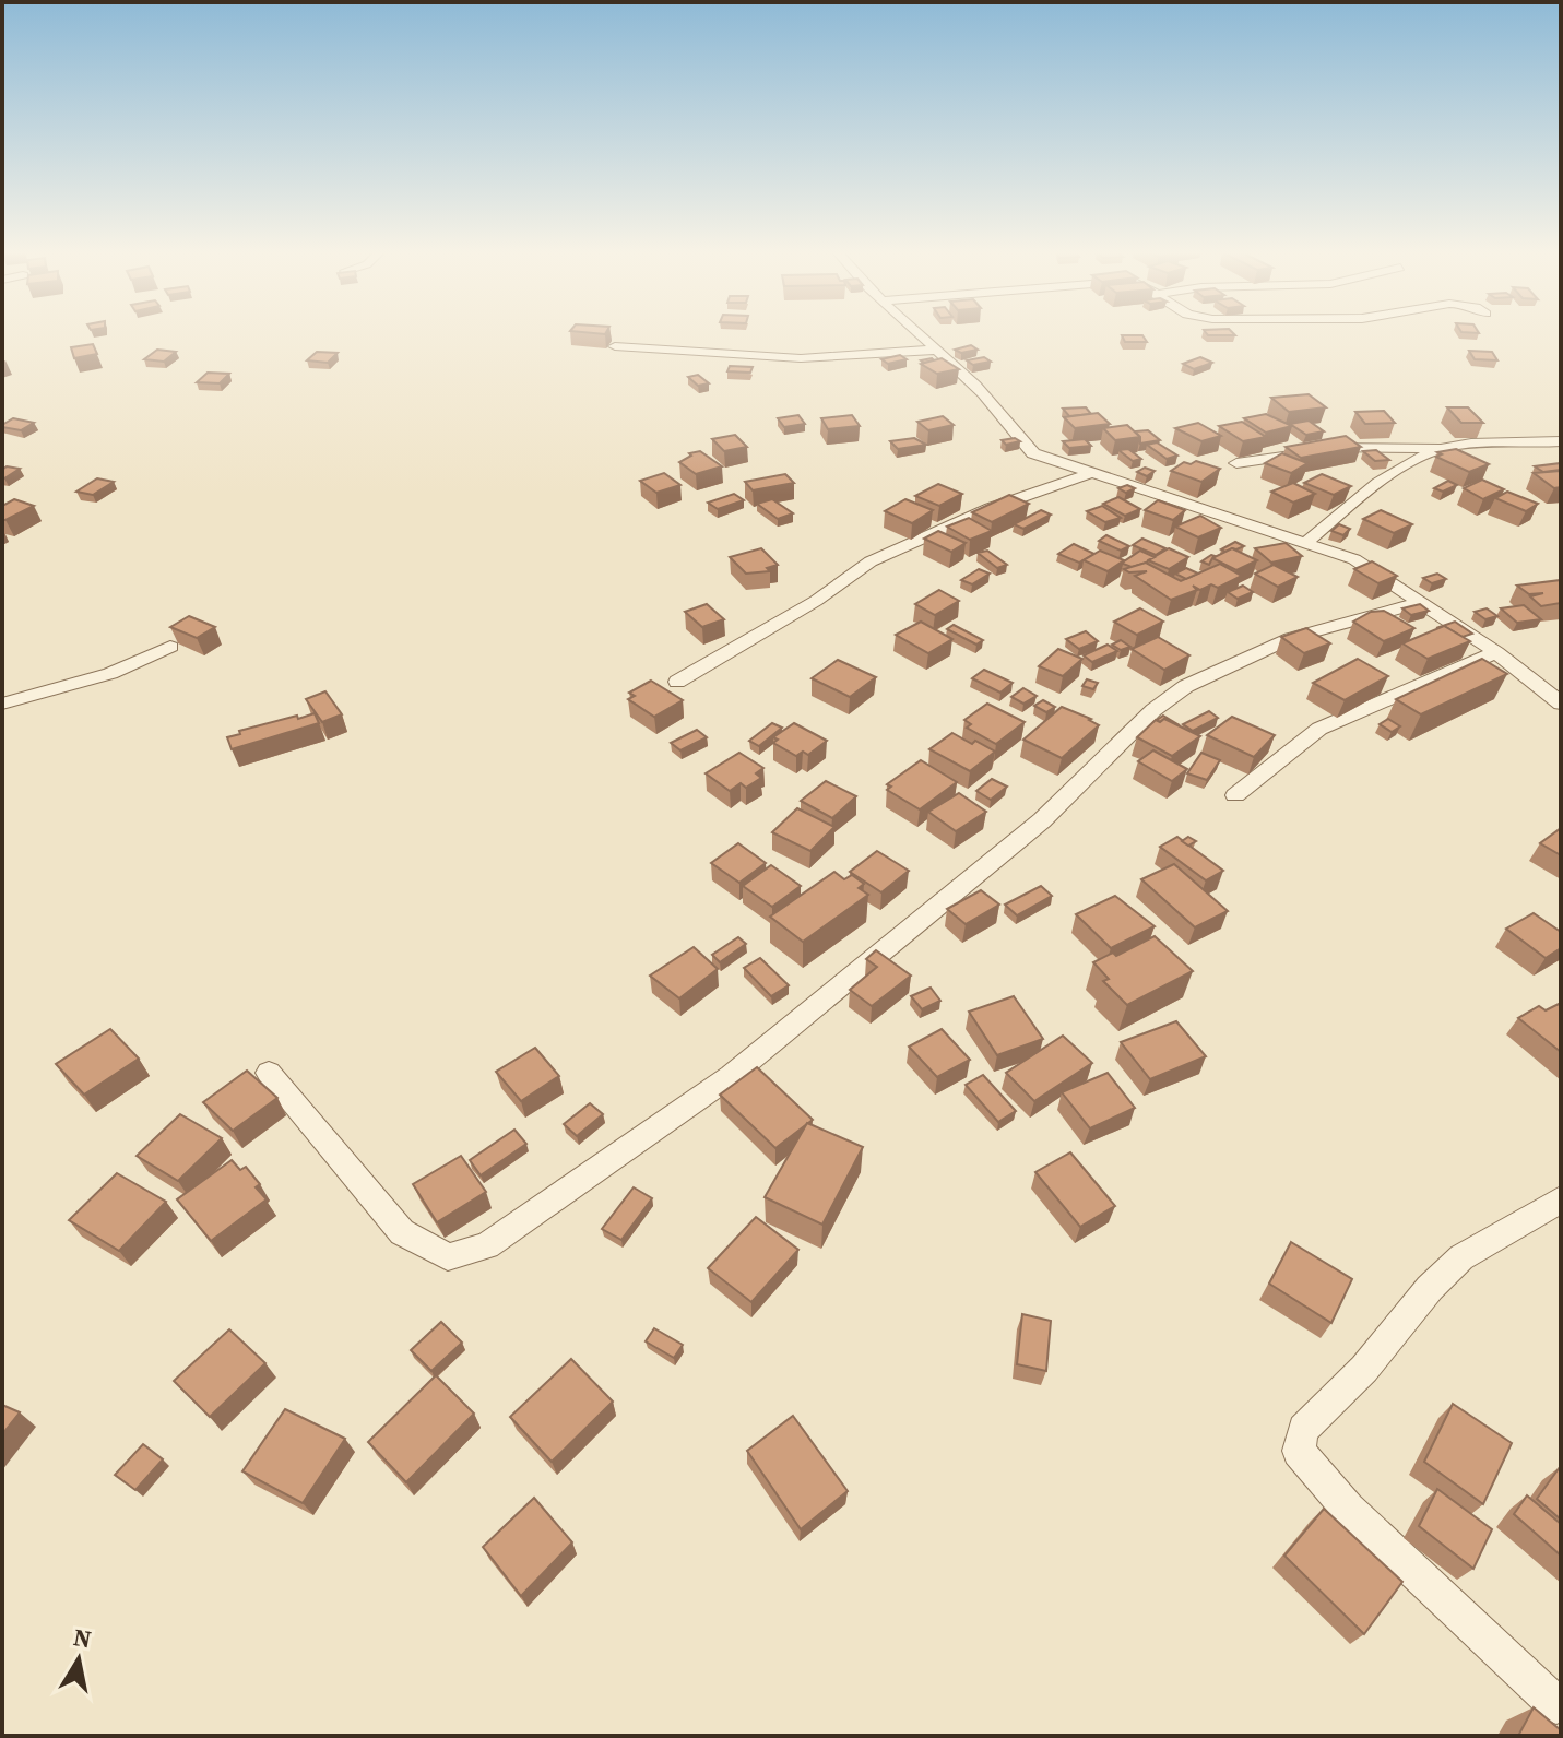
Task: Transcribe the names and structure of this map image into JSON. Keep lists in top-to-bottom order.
{
  "north": "top"
}
